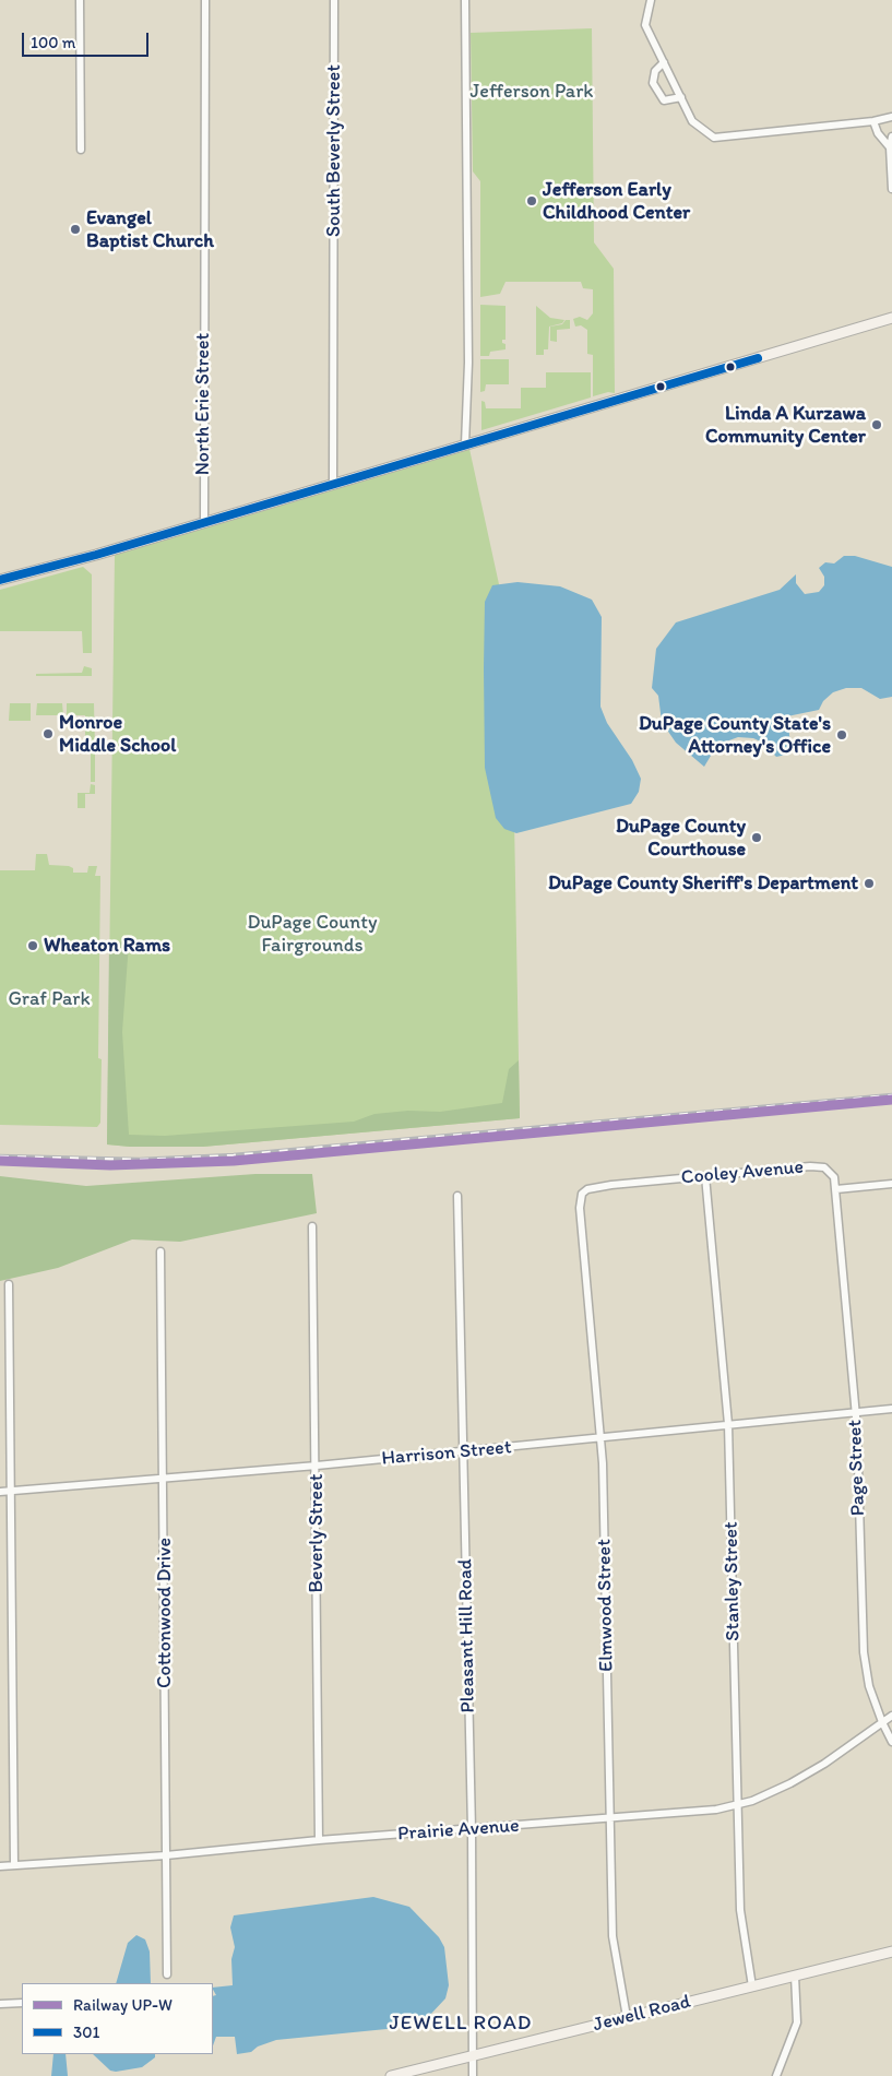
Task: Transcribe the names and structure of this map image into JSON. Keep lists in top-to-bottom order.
{
  "streets": {
    "street": [
      "South Beverly Street",
      "North Erie Street",
      "Cooley Avenue",
      "Harrison Street",
      "Page Street",
      "Beverly Street",
      "Stanley Street",
      "Elmwood Street",
      "Cottonwood Drive",
      "Pleasant Hill Road",
      "Prairie Avenue",
      "Jewell Road"
    ]
  },
  "crossings": [
    ["Cooley Avenue", "Page Street"],
    ["Cooley Avenue", "Stanley Street"],
    ["Cooley Avenue", "Elmwood Street"],
    ["Harrison Street", "Page Street"],
    ["Harrison Street", "Beverly Street"],
    ["Harrison Street", "Stanley Street"],
    ["Harrison Street", "Elmwood Street"],
    ["Harrison Street", "Cottonwood Drive"],
    ["Harrison Street", "Pleasant Hill Road"],
    ["Page Street", "Prairie Avenue"],
    ["Beverly Street", "Prairie Avenue"],
    ["Stanley Street", "Prairie Avenue"],
    ["Stanley Street", "Jewell Road"],
    ["Elmwood Street", "Prairie Avenue"],
    ["Elmwood Street", "Jewell Road"],
    ["Cottonwood Drive", "Prairie Avenue"],
    ["Pleasant Hill Road", "Prairie Avenue"],
    ["Pleasant Hill Road", "Jewell Road"]
  ],
  "districts": ["JEWELL ROAD"],
  "parks": ["Jefferson Park", "DuPage County Fairgrounds", "Graf Park"],
  "places": [
    "Jefferson Early Childhood Center",
    "Evangel Baptist Church",
    "Linda A Kurzawa Community Center",
    "Monroe Middle School",
    "DuPage County State's Attorney's Office",
    "DuPage County Courthouse",
    "DuPage County Sheriff's Department",
    "Wheaton Rams"
  ],
  "lines": ["transit line 301", "rail line UP-W"],
  "legend": ["Railway UP-W", "301"],
  "scale_bar": "100 m"
}
